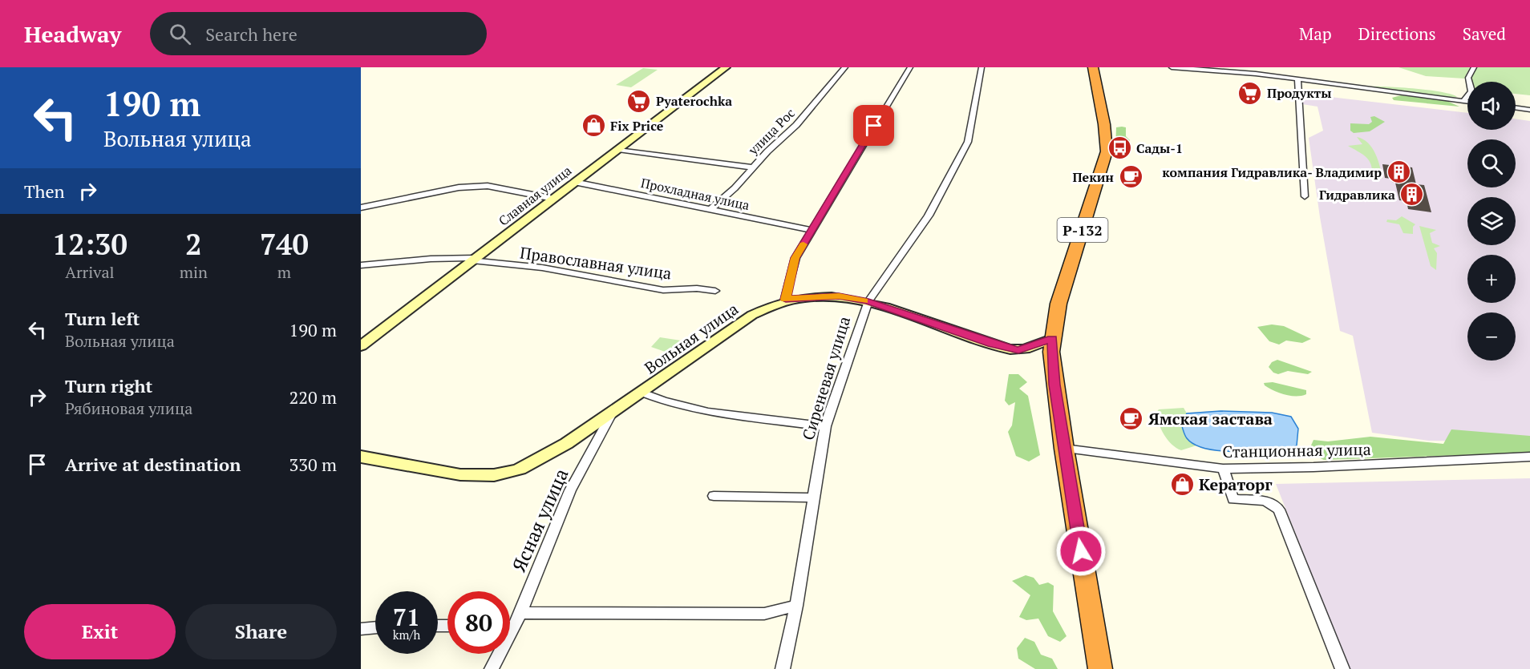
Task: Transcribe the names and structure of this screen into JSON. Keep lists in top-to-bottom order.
{
  "streets": {
    "highway": ["Р-132"],
    "street": [
      "улица Рос",
      "Прохладная улица",
      "Славная улица",
      "Православная улица",
      "Вольная улица",
      "Сиреневая улица",
      "Станционная улица",
      "Ясная улица"
    ]
  },
  "crossings": [
    ["улица Рос", "Прохладная улица"],
    ["Прохладная улица", "Славная улица"],
    ["Славная улица", "Православная улица"],
    ["Р-132", "Вольная улица"],
    ["Р-132", "Станционная улица"],
    ["Вольная улица", "Сиреневая улица"],
    ["Вольная улица", "Ясная улица"]
  ],
  "places": {
    "supermarket": ["Продукты", "Pyaterochka"],
    "shop": ["Fix Price", "Кераторг"],
    "bus stop": ["Сады-1"],
    "building": ["компания Гидравлика- Владимир", "Гидравлика"],
    "cafe": ["Пекин", "Ямская застава"]
  },
  "page": {
    "header": "Headway",
    "search": "Search here",
    "nav": ["Map", "Directions", "Saved"],
    "turn": ["190 m", "Вольная улица"],
    "map_buttons": ["+", "−"],
    "then": "Then",
    "eta": [
      "12:30",
      "Arrival",
      "2",
      "min",
      "740",
      "m"
    ],
    "list": [
      {
        "name": "Turn left",
        "note": "Вольная улица",
        "value": "190 m"
      },
      {
        "name": "Turn right",
        "note": "Рябиновая улица",
        "value": "220 m"
      },
      {
        "name": "Arrive at destination",
        "value": "330 m"
      }
    ],
    "speed": "71 km/h",
    "limit": "80",
    "buttons": ["Exit", "Share"]
  }
}
